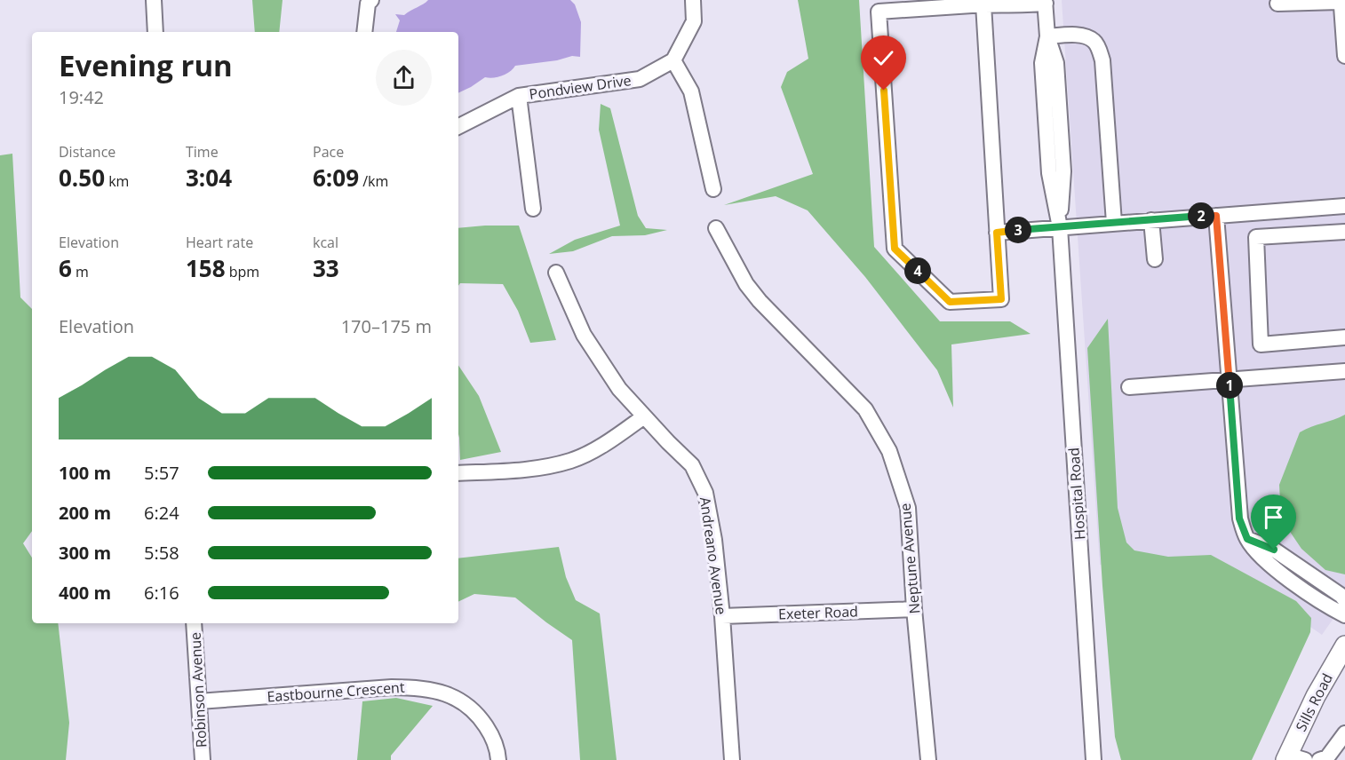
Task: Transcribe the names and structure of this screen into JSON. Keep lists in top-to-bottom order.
{
  "streets": {
    "main road": ["Sills Road"],
    "street": [
      "Pondview Drive",
      "Hospital Road",
      "Andreano Avenue",
      "Neptune Avenue",
      "Exeter Road",
      "Robinson Avenue",
      "Eastbourne Crescent"
    ]
  },
  "crossings": [
    ["Andreano Avenue", "Exeter Road"],
    ["Neptune Avenue", "Exeter Road"],
    ["Robinson Avenue", "Eastbourne Crescent"]
  ],
  "page": {
    "heading": ["Evening run", "19:42"],
    "stats": [
      ["Distance", "0.50 km"],
      ["Time", "3:04"],
      ["Pace", "6:09 /km"],
      ["Elevation", "6 m"],
      ["Heart rate", "158 bpm"],
      ["kcal", "33"]
    ],
    "pins": [
      "2",
      "3",
      "4",
      "1"
    ],
    "chart": ["Elevation", "170–175 m"],
    "list": [
      {
        "name": "100 m",
        "note": "5:57"
      },
      {
        "name": "200 m",
        "note": "6:24"
      },
      {
        "name": "300 m",
        "note": "5:58"
      },
      {
        "name": "400 m",
        "note": "6:16"
      }
    ]
  }
}
